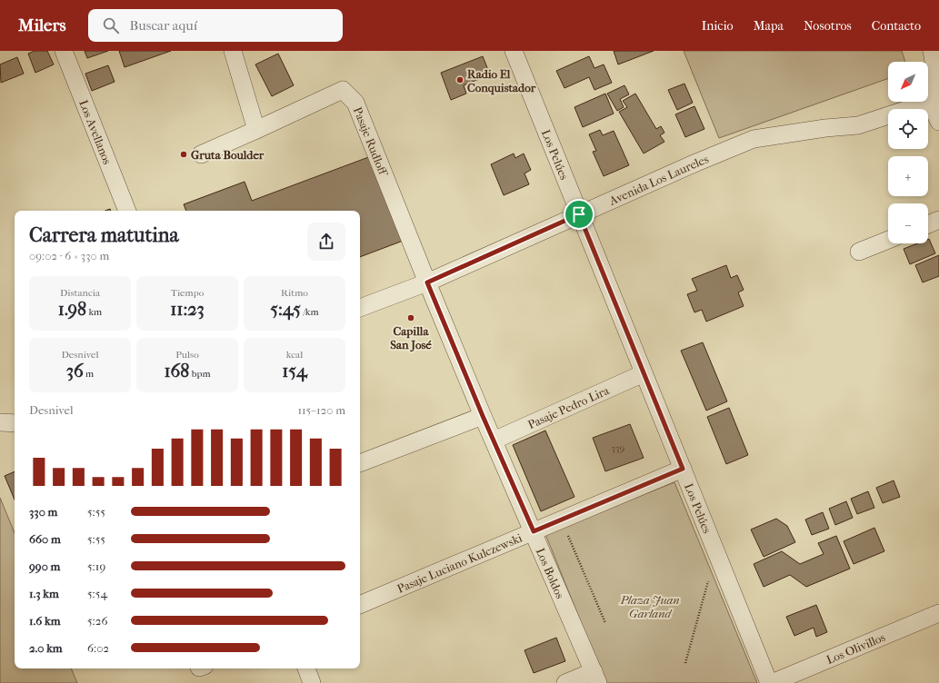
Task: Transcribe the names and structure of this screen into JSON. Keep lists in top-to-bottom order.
{
  "streets": {
    "street": [
      "Los Avellanos",
      "Pasaje Rudloff",
      "Los Pelúes",
      "Avenida Los Laureles",
      "Pasaje Pedro Lira",
      "Pasaje Luciano Kulczewski",
      "Los Boldos",
      "Los Olivillos"
    ]
  },
  "crossings": [
    ["Pasaje Rudloff", "Avenida Los Laureles"],
    ["Pasaje Rudloff", "Los Boldos"],
    ["Los Pelúes", "Avenida Los Laureles"],
    ["Los Pelúes", "Pasaje Pedro Lira"],
    ["Los Pelúes", "Pasaje Luciano Kulczewski"],
    ["Los Pelúes", "Los Olivillos"],
    ["Avenida Los Laureles", "Los Boldos"],
    ["Pasaje Pedro Lira", "Los Boldos"],
    ["Pasaje Luciano Kulczewski", "Los Boldos"]
  ],
  "parks": ["Plaza Juan Garland"],
  "places": ["Radio El Conquistador", "Gruta Boulder", "Capilla San José"],
  "house_numbers": ["339"],
  "north": "bottom left",
  "page": {
    "header": "Milers",
    "search": "Buscar aquí",
    "nav": [
      "Inicio",
      "Mapa",
      "Nosotros",
      "Contacto"
    ],
    "map_buttons": ["+", "−"],
    "heading": ["Carrera matutina", "09:02 · 6 × 330 m"],
    "stats": [
      ["Distancia", "1.98 km"],
      ["Tiempo", "11:23"],
      ["Ritmo", "5:45 /km"],
      ["Desnivel", "36 m"],
      ["Pulso", "168 bpm"],
      ["kcal", "154"]
    ],
    "chart": ["Desnivel", "115–120 m"],
    "list": [
      {
        "name": "330 m",
        "note": "5:55"
      },
      {
        "name": "660 m",
        "note": "5:55"
      },
      {
        "name": "990 m",
        "note": "5:19"
      },
      {
        "name": "1.3 km",
        "note": "5:54"
      },
      {
        "name": "1.6 km",
        "note": "5:26"
      },
      {
        "name": "2.0 km",
        "note": "6:02"
      }
    ]
  }
}
